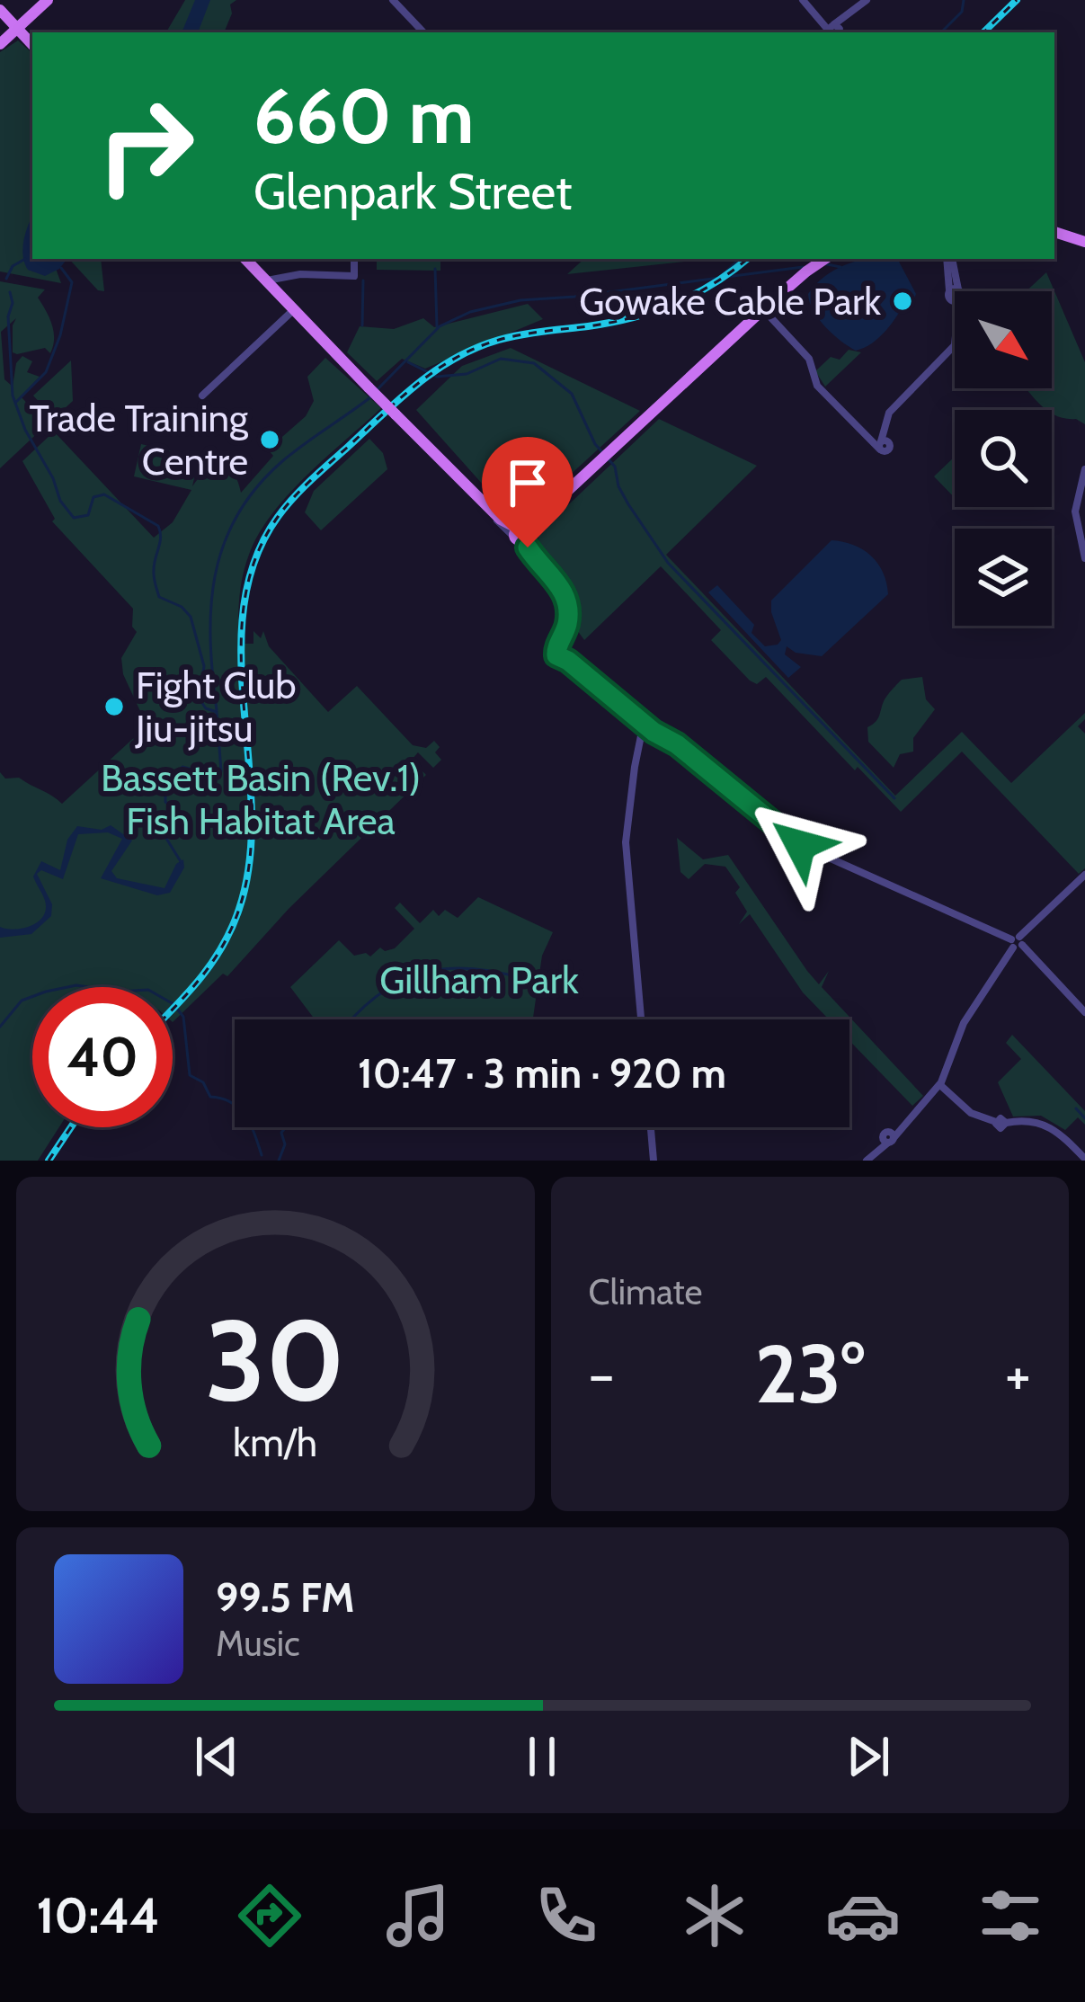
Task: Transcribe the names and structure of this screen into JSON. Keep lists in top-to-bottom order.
{
  "parks": ["Bassett Basin (Rev.1) Fish Habitat Area", "Gillham Park"],
  "places": ["Gowake Cable Park", "Trade Training Centre", "Fight Club Jiu-jitsu"],
  "north": "bottom right",
  "page": {
    "turn": ["660 m", "Glenpark Street"],
    "limit": "40",
    "trip": "10:47 · 3 min · 920 m",
    "tile": "Climate",
    "heat": ["−", "23°", "+"],
    "song": ["99.5 FM", "Music"],
    "tabs": "10:44",
    "gauge": ["30", "km/h"]
  }
}
